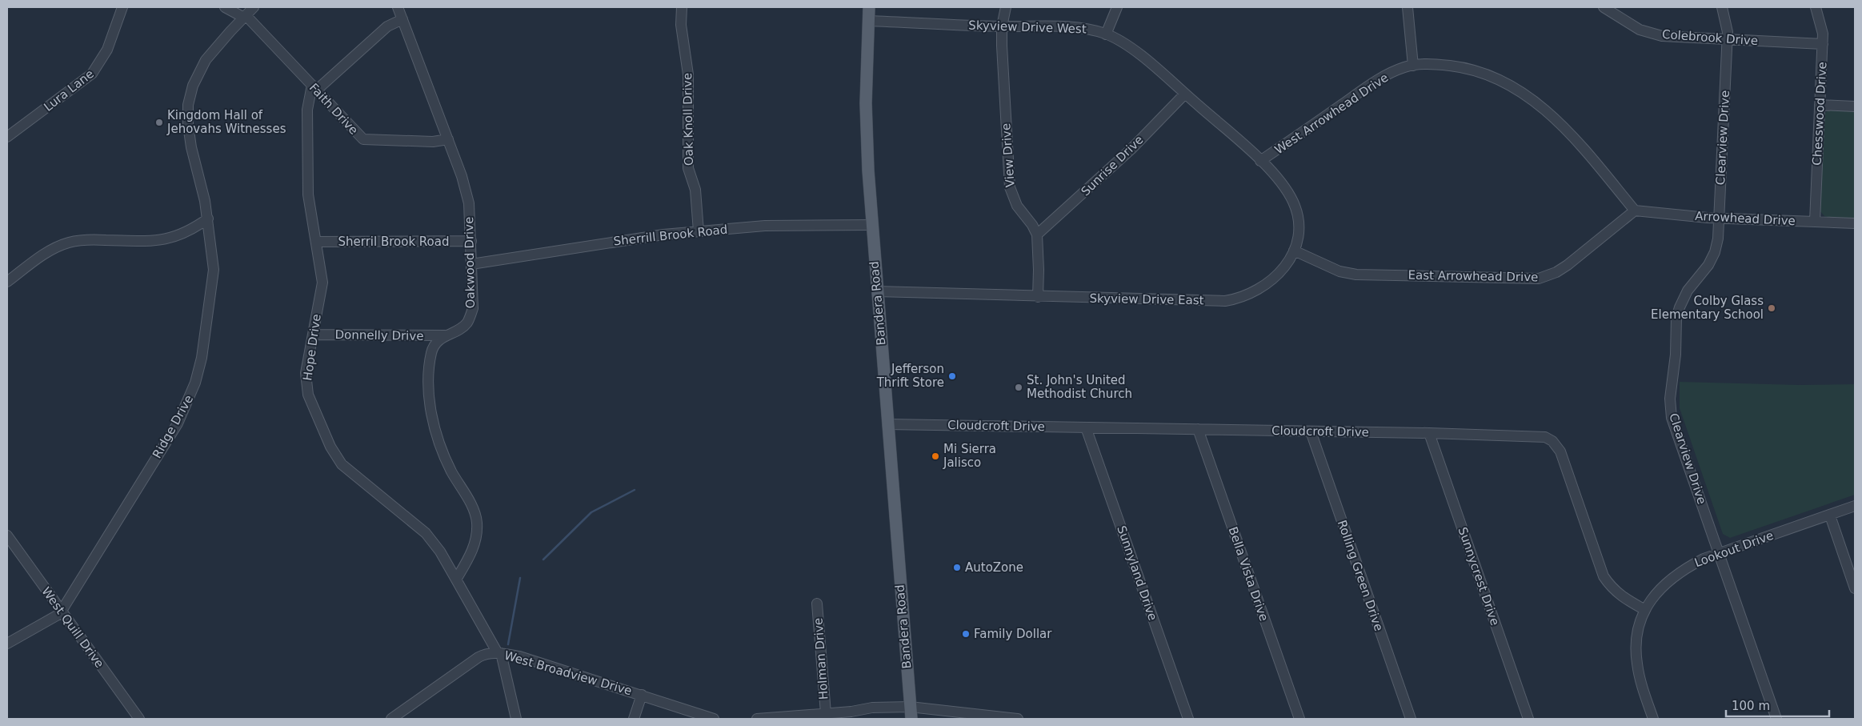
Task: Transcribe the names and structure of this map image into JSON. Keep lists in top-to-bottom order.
{
  "streets": {
    "main road": ["Bandera Road"],
    "street": [
      "Skyview Drive West",
      "Colebrook Drive",
      "Lura Lane",
      "Faith Drive",
      "West Arrowhead Drive",
      "Chesswood Drive",
      "Oak Knoll Drive",
      "Clearview Drive",
      "View Drive",
      "Sunrise Drive",
      "Arrowhead Drive",
      "Sherrill Brook Road",
      "Sherril Brook Road",
      "Oakwood Drive",
      "East Arrowhead Drive",
      "Skyview Drive East",
      "Donnelly Drive",
      "Hope Drive",
      "Cloudcroft Drive",
      "Ridge Drive",
      "Lookout Drive",
      "Sunnyland Drive",
      "Bella Vista Drive",
      "Rolling Green Drive",
      "Sunnycrest Drive",
      "West Quill Drive",
      "Holman Drive",
      "West Broadview Drive"
    ]
  },
  "crossings": [
    ["Skyview Drive West", "West Arrowhead Drive"],
    ["Skyview Drive West", "View Drive"],
    ["Skyview Drive West", "Sunrise Drive"],
    ["Skyview Drive West", "Skyview Drive East"],
    ["Skyview Drive West", "Bandera Road"],
    ["Colebrook Drive", "Chesswood Drive"],
    ["Colebrook Drive", "Clearview Drive"],
    ["Faith Drive", "Oakwood Drive"],
    ["Faith Drive", "Hope Drive"],
    ["Faith Drive", "Ridge Drive"],
    ["West Arrowhead Drive", "Arrowhead Drive"],
    ["West Arrowhead Drive", "East Arrowhead Drive"],
    ["West Arrowhead Drive", "Skyview Drive East"],
    ["Chesswood Drive", "Arrowhead Drive"],
    ["Oak Knoll Drive", "Sherrill Brook Road"],
    ["Clearview Drive", "Arrowhead Drive"],
    ["Clearview Drive", "Lookout Drive"],
    ["View Drive", "Sunrise Drive"],
    ["View Drive", "Skyview Drive East"],
    ["Arrowhead Drive", "East Arrowhead Drive"],
    ["Sherrill Brook Road", "Oakwood Drive"],
    ["Sherrill Brook Road", "Bandera Road"],
    ["Sherril Brook Road", "Oakwood Drive"],
    ["Sherril Brook Road", "Hope Drive"],
    ["Oakwood Drive", "Donnelly Drive"],
    ["Oakwood Drive", "Hope Drive"],
    ["East Arrowhead Drive", "Skyview Drive East"],
    ["Skyview Drive East", "Bandera Road"],
    ["Bandera Road", "Cloudcroft Drive"],
    ["Donnelly Drive", "Hope Drive"],
    ["Cloudcroft Drive", "Lookout Drive"],
    ["Cloudcroft Drive", "Sunnyland Drive"],
    ["Cloudcroft Drive", "Bella Vista Drive"],
    ["Cloudcroft Drive", "Rolling Green Drive"],
    ["Cloudcroft Drive", "Sunnycrest Drive"],
    ["Ridge Drive", "West Quill Drive"]
  ],
  "places": [
    "Kingdom Hall of Jehovahs Witnesses",
    "Colby Glass Elementary School",
    "Jefferson Thrift Store",
    "St. John's United Methodist Church",
    "Mi Sierra Jalisco",
    "AutoZone",
    "Family Dollar"
  ],
  "scale_bar": "100 m"
}
